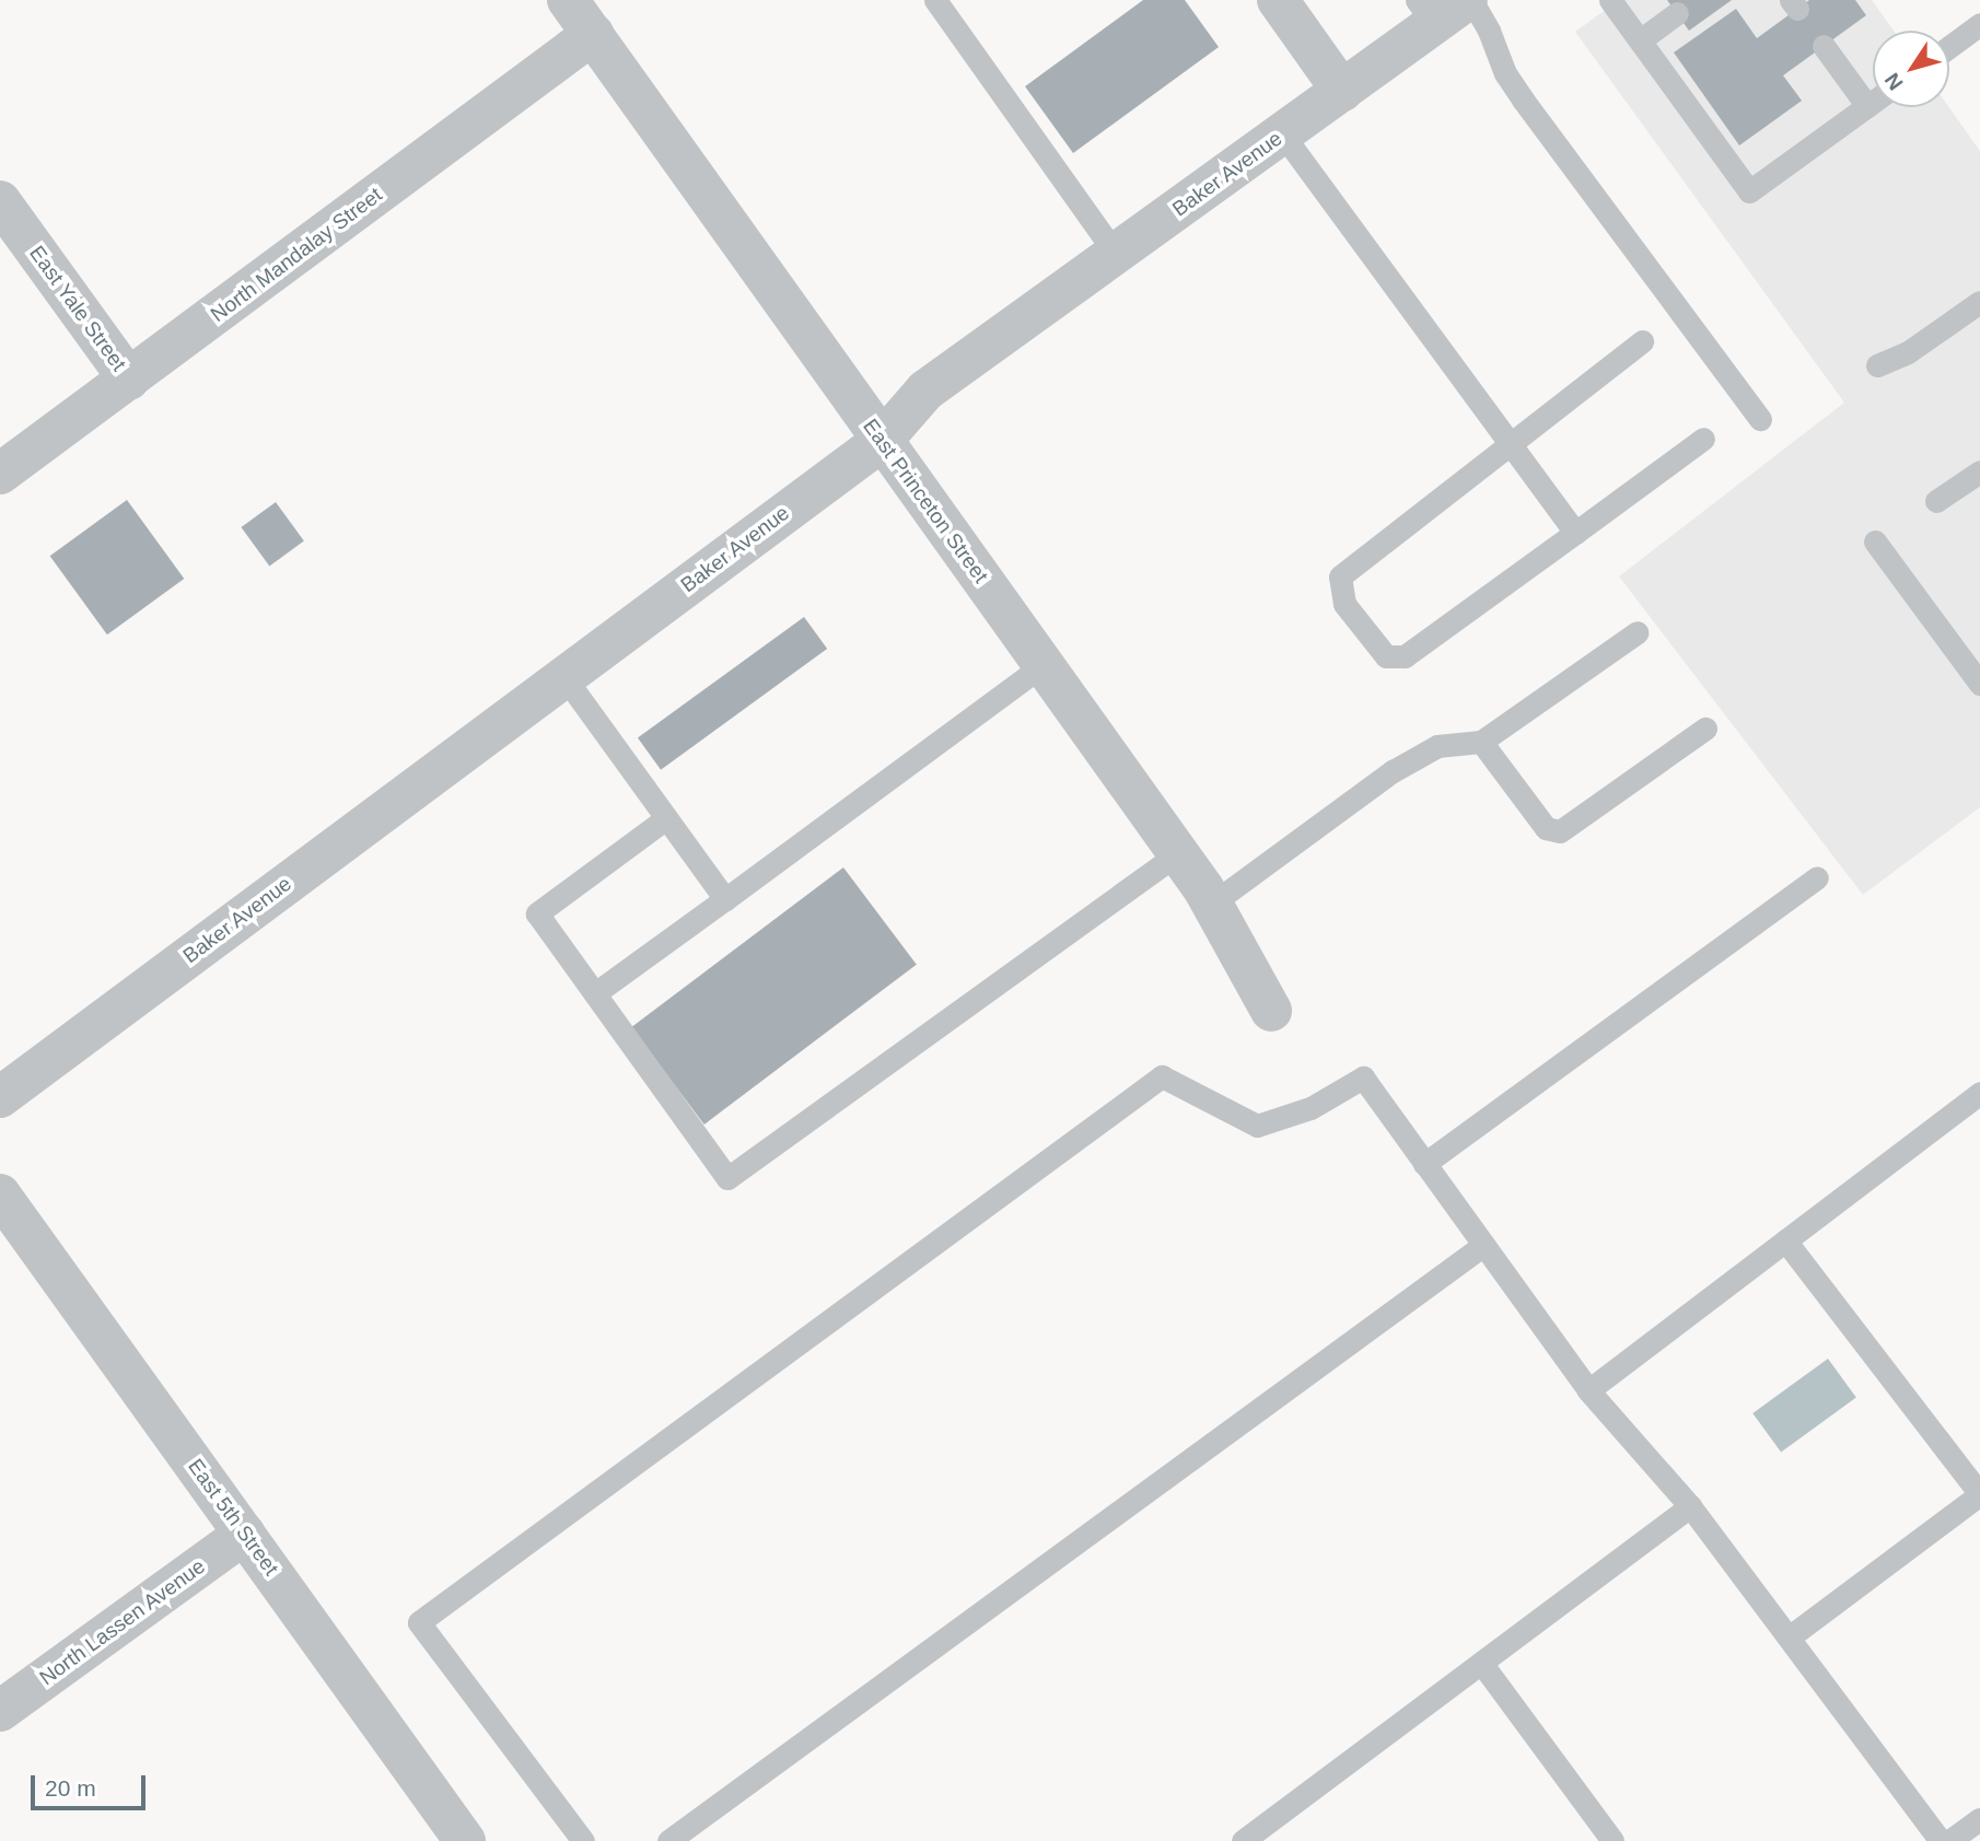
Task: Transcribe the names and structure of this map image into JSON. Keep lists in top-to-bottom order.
{
  "streets": {
    "street": [
      "Baker Avenue",
      "North Mandalay Street",
      "East Yale Street",
      "East Princeton Street",
      "East 5th Street",
      "North Lassen Avenue"
    ]
  },
  "crossings": [
    ["Baker Avenue", "East Princeton Street"],
    ["North Mandalay Street", "East Yale Street"],
    ["North Mandalay Street", "East Princeton Street"],
    ["East 5th Street", "North Lassen Avenue"]
  ],
  "scale_bar": "20 m",
  "north": "bottom left"
}
